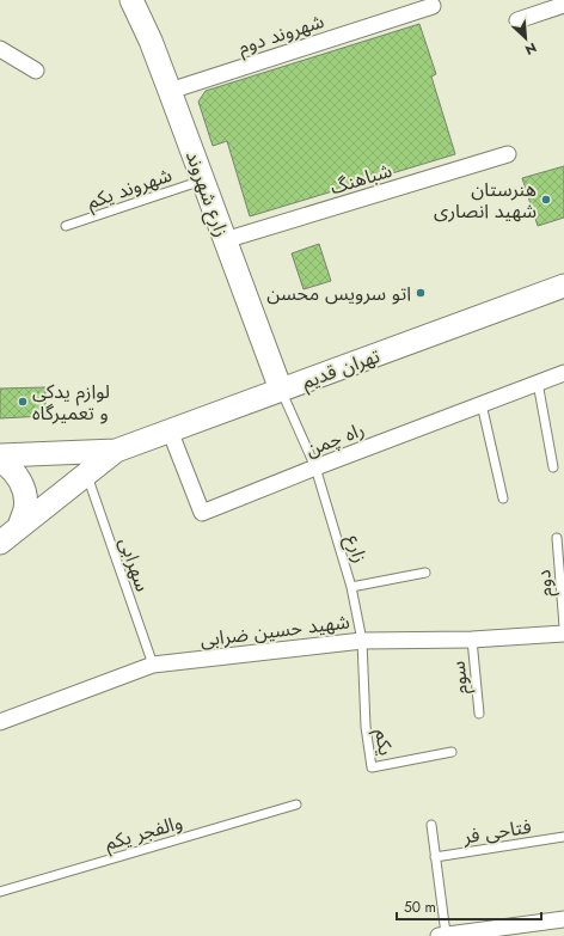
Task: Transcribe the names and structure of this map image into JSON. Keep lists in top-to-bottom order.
{
  "streets": {
    "main road": ["زارع شهروند", "تهران قدیم"],
    "street": [
      "شهروند دوم",
      "شباهنگ",
      "راه چمن",
      "شهید حسین ضرابی"
    ],
    "lane": [
      "شهروند یکم",
      "زارع",
      "سهرابی",
      "دوم",
      "سوم",
      "یکم",
      "فتاحی فر",
      "والفجر یکم"
    ]
  },
  "crossings": [
    ["شهروند دوم", "زارع شهروند"],
    ["شباهنگ", "زارع شهروند"],
    ["شهروند یکم", "زارع شهروند"],
    ["زارع شهروند", "تهران قدیم"],
    ["زارع شهروند", "زارع"],
    ["تهران قدیم", "راه چمن"],
    ["تهران قدیم", "زارع"],
    ["راه چمن", "زارع"],
    ["زارع", "شهید حسین ضرابی"],
    ["زارع", "یکم"],
    ["سهرابی", "شهید حسین ضرابی"],
    ["شهید حسین ضرابی", "سوم"],
    ["شهید حسین ضرابی", "یکم"]
  ],
  "places": ["هنرستان شهید انصاری", "اتو سرویس محسن", "لوازم یدکی و تعمیرگاه"],
  "scale_bar": "50 m",
  "north": "bottom right"
}
